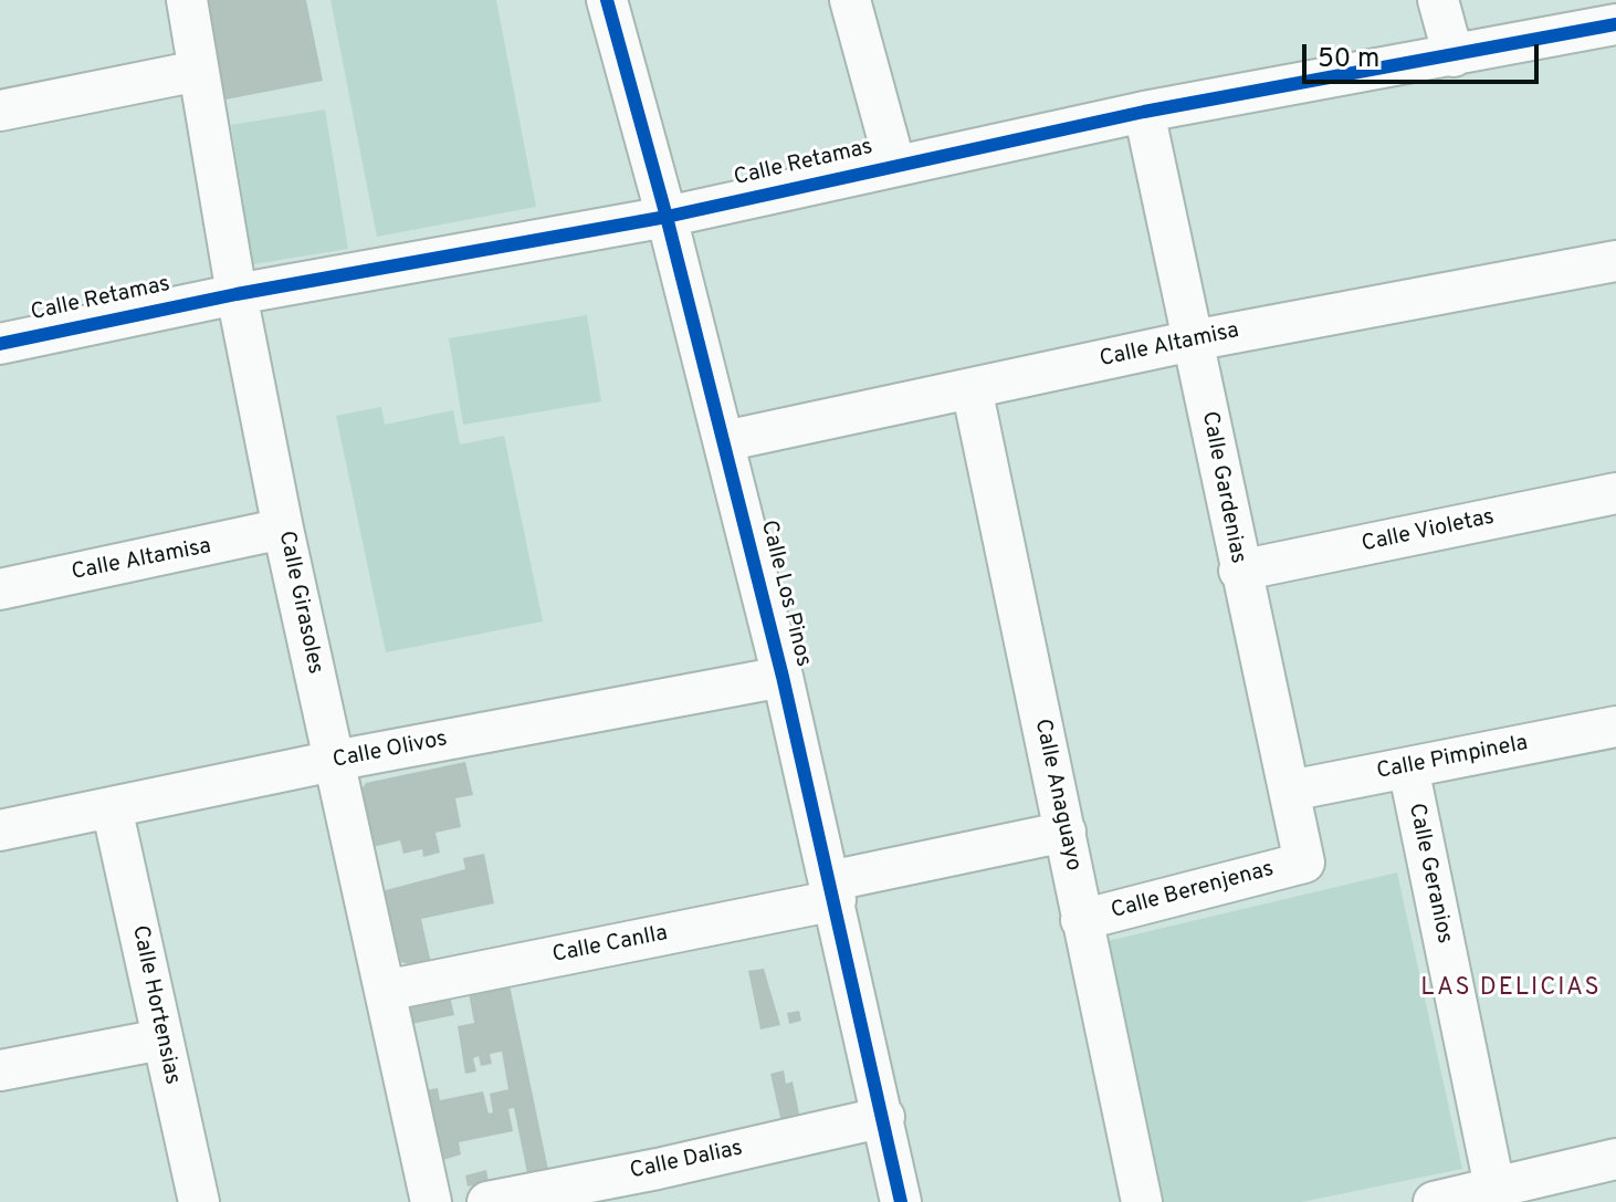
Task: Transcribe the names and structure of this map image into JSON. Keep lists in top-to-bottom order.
{
  "streets": {
    "street": [
      "Calle Retamas",
      "Calle Altamisa",
      "Calle Gardenias",
      "Calle Violetas",
      "Calle Los Pinos",
      "Calle Girasoles",
      "Calle Olivos",
      "Calle Pimpinela",
      "Calle Anaguayo",
      "Calle Geranios",
      "Calle Berenjenas",
      "Calle Canlla",
      "Calle Hortensias",
      "Calle Dalias"
    ]
  },
  "crossings": [
    ["Calle Retamas", "Calle Gardenias"],
    ["Calle Retamas", "Calle Los Pinos"],
    ["Calle Retamas", "Calle Girasoles"],
    ["Calle Altamisa", "Calle Gardenias"],
    ["Calle Altamisa", "Calle Los Pinos"],
    ["Calle Altamisa", "Calle Girasoles"],
    ["Calle Altamisa", "Calle Anaguayo"],
    ["Calle Gardenias", "Calle Violetas"],
    ["Calle Gardenias", "Calle Pimpinela"],
    ["Calle Gardenias", "Calle Berenjenas"],
    ["Calle Los Pinos", "Calle Olivos"],
    ["Calle Los Pinos", "Calle Canlla"],
    ["Calle Los Pinos", "Calle Dalias"],
    ["Calle Girasoles", "Calle Olivos"],
    ["Calle Girasoles", "Calle Canlla"],
    ["Calle Olivos", "Calle Hortensias"],
    ["Calle Pimpinela", "Calle Geranios"],
    ["Calle Anaguayo", "Calle Berenjenas"],
    ["Calle Anaguayo", "Calle Canlla"]
  ],
  "districts": ["LAS DELICIAS"],
  "scale_bar": "50 m"
}
